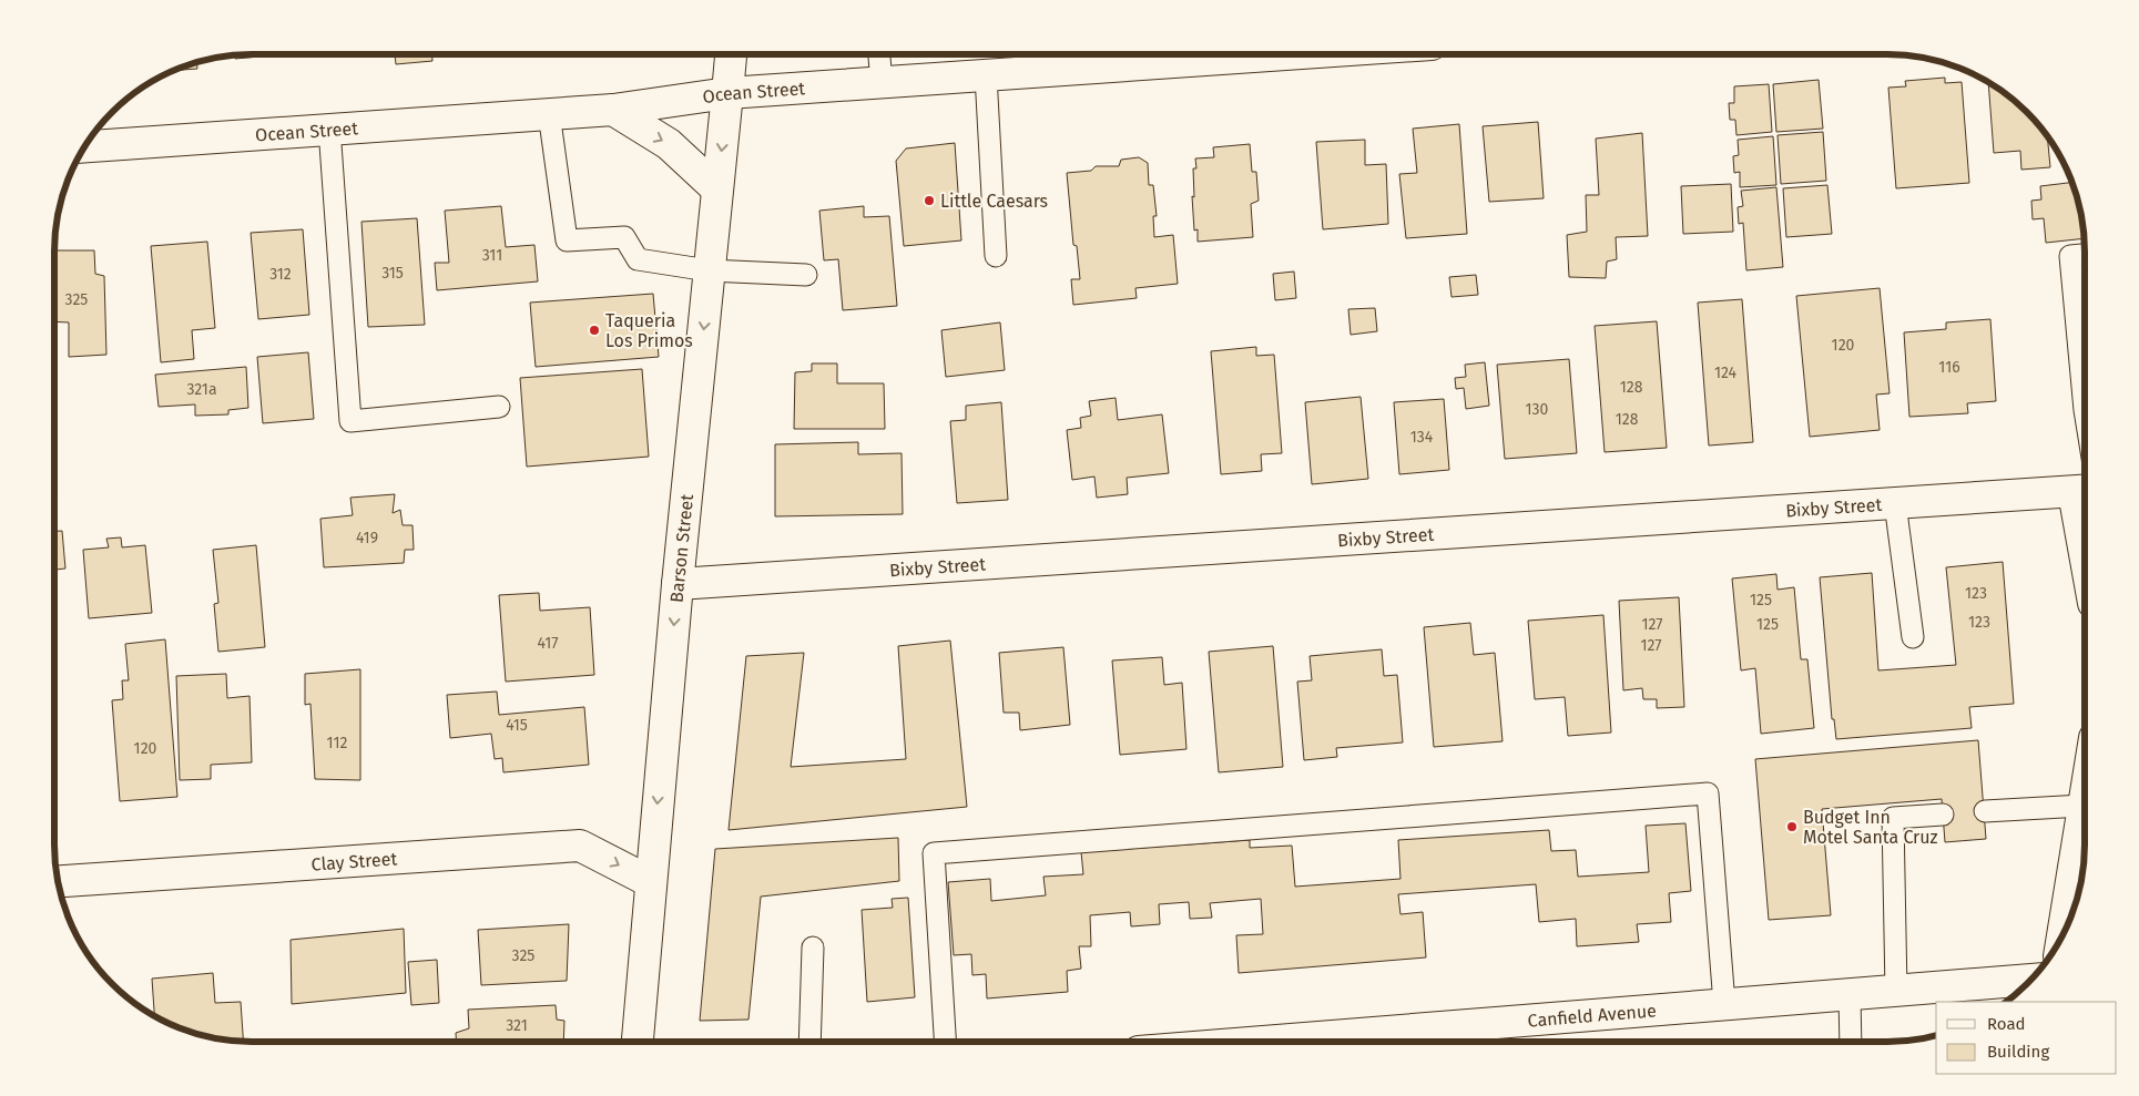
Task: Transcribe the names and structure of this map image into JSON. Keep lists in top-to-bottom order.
{
  "streets": {
    "street": [
      "Ocean Street",
      "Bixby Street",
      "Barson Street",
      "Clay Street",
      "Canfield Avenue"
    ]
  },
  "crossings": [
    ["Ocean Street", "Barson Street"],
    ["Bixby Street", "Barson Street"],
    ["Barson Street", "Clay Street"]
  ],
  "one_way": ["Barson Street", "Clay Street"],
  "places": ["Little Caesars", "Taqueria Los Primos", "Budget Inn Motel Santa Cruz"],
  "house_numbers": [
    "311",
    "315",
    "312",
    "325",
    "120",
    "116",
    "124",
    "128",
    "321a",
    "130",
    "128",
    "134",
    "419",
    "123",
    "125",
    "123",
    "127",
    "125",
    "417",
    "127",
    "415",
    "112",
    "120",
    "325",
    "321"
  ],
  "legend": ["Road", "Building"]
}
